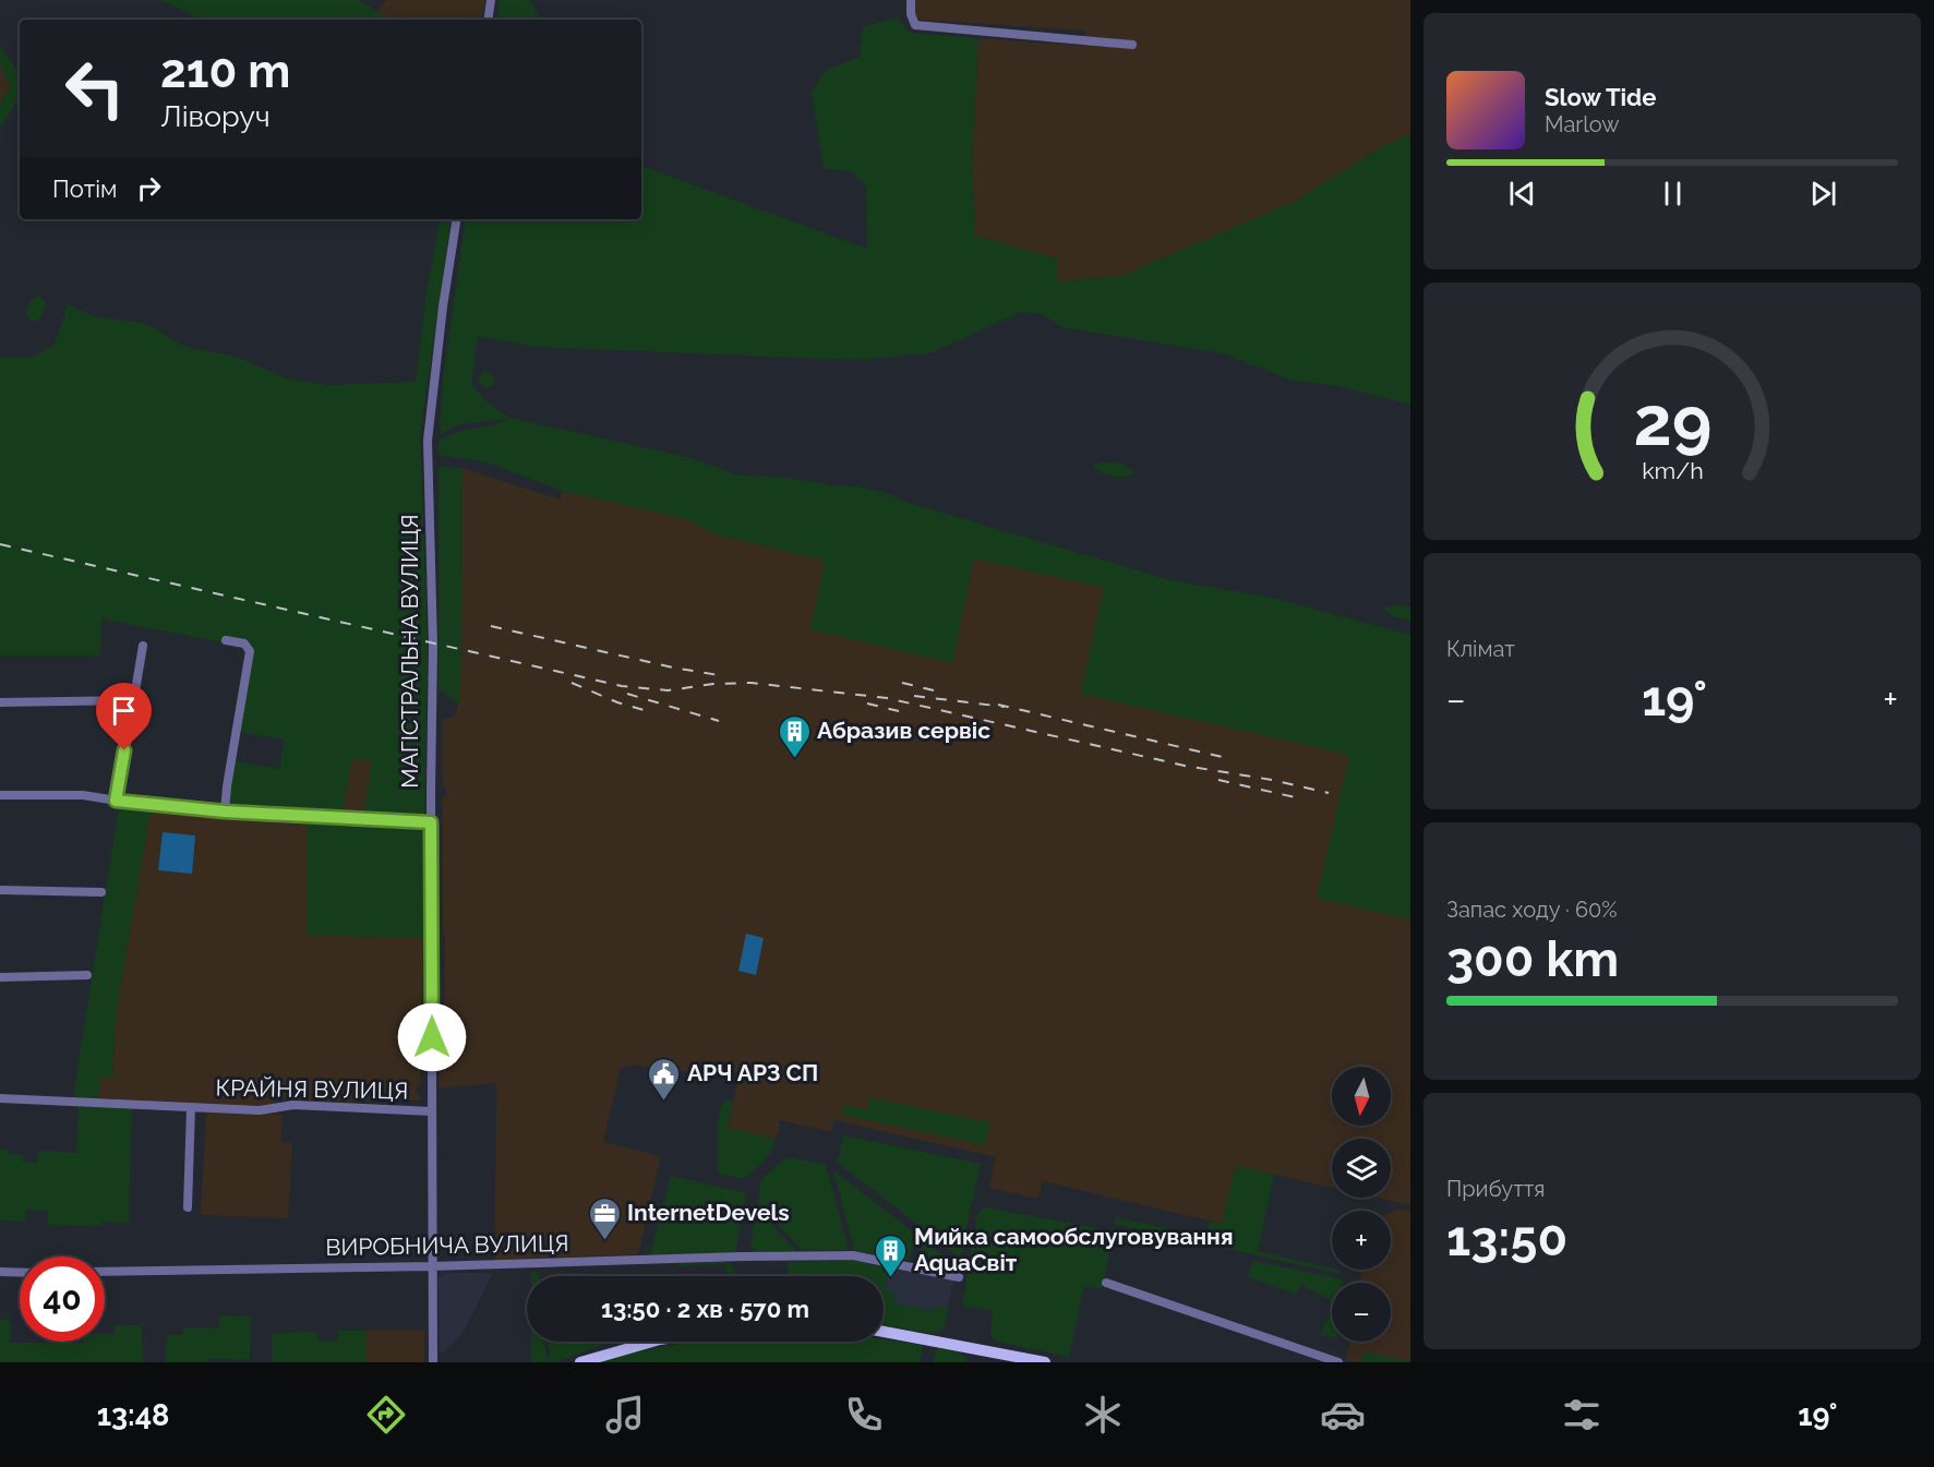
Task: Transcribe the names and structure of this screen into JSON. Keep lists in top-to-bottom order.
{
  "streets": {
    "street": ["МАГІСТРАЛЬНА ВУЛИЦЯ", "КРАЙНЯ ВУЛИЦЯ", "ВИРОБНИЧА ВУЛИЦЯ"]
  },
  "crossings": [
    ["МАГІСТРАЛЬНА ВУЛИЦЯ", "КРАЙНЯ ВУЛИЦЯ"],
    ["МАГІСТРАЛЬНА ВУЛИЦЯ", "ВИРОБНИЧА ВУЛИЦЯ"]
  ],
  "places": {
    "building": ["Абразив сервіс", "Мийка самообслуговування AquaСвіт"],
    "public building": ["АРЧ АРЗ СП"],
    "office": ["InternetDevels"]
  },
  "north": "bottom",
  "page": {
    "turn": ["210 m", "Ліворуч"],
    "song": ["Slow Tide", "Marlow"],
    "then": "Потім",
    "tile": [
      "Клімат",
      ["Запас ходу · 60%", "300 km"],
      ["Прибуття", "13:50"]
    ],
    "heat": ["−", "19°", "+"],
    "map_buttons": ["+", "−"],
    "limit": "40",
    "trip": "13:50 · 2 хв · 570 m",
    "tabs": ["13:48", "19°"],
    "gauge": ["29", "km/h"]
  }
}
